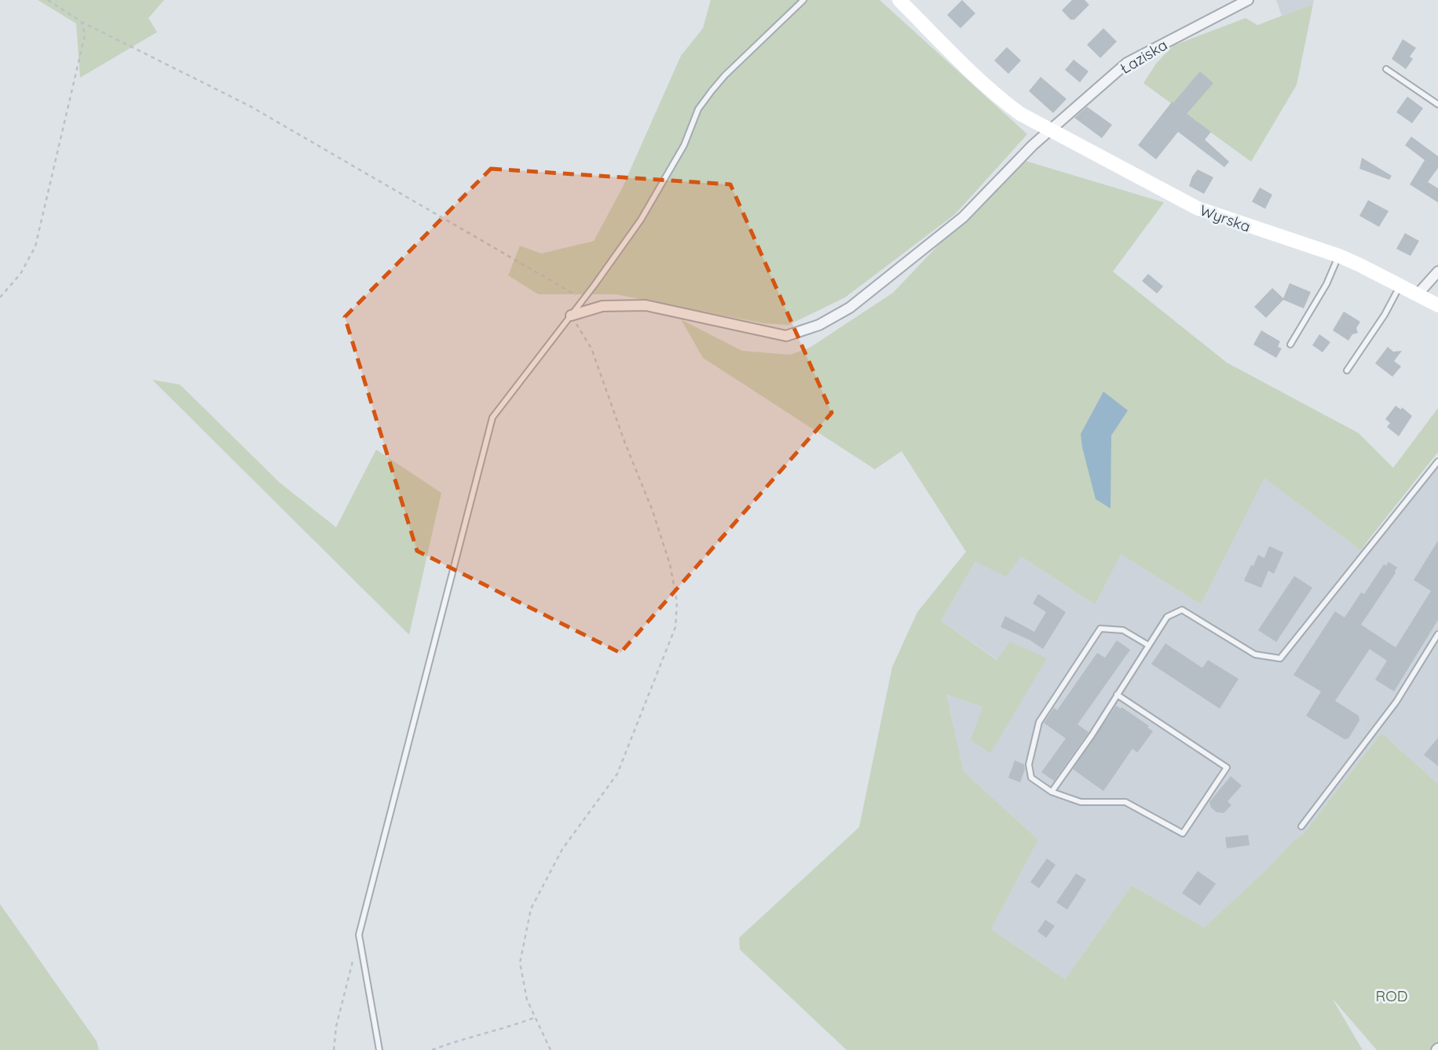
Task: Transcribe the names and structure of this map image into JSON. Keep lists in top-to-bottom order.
{
  "streets": {
    "street": ["Łaziska", "Wyrska"]
  },
  "crossings": [
    ["Łaziska", "Wyrska"]
  ],
  "parks": ["ROD"]
}
